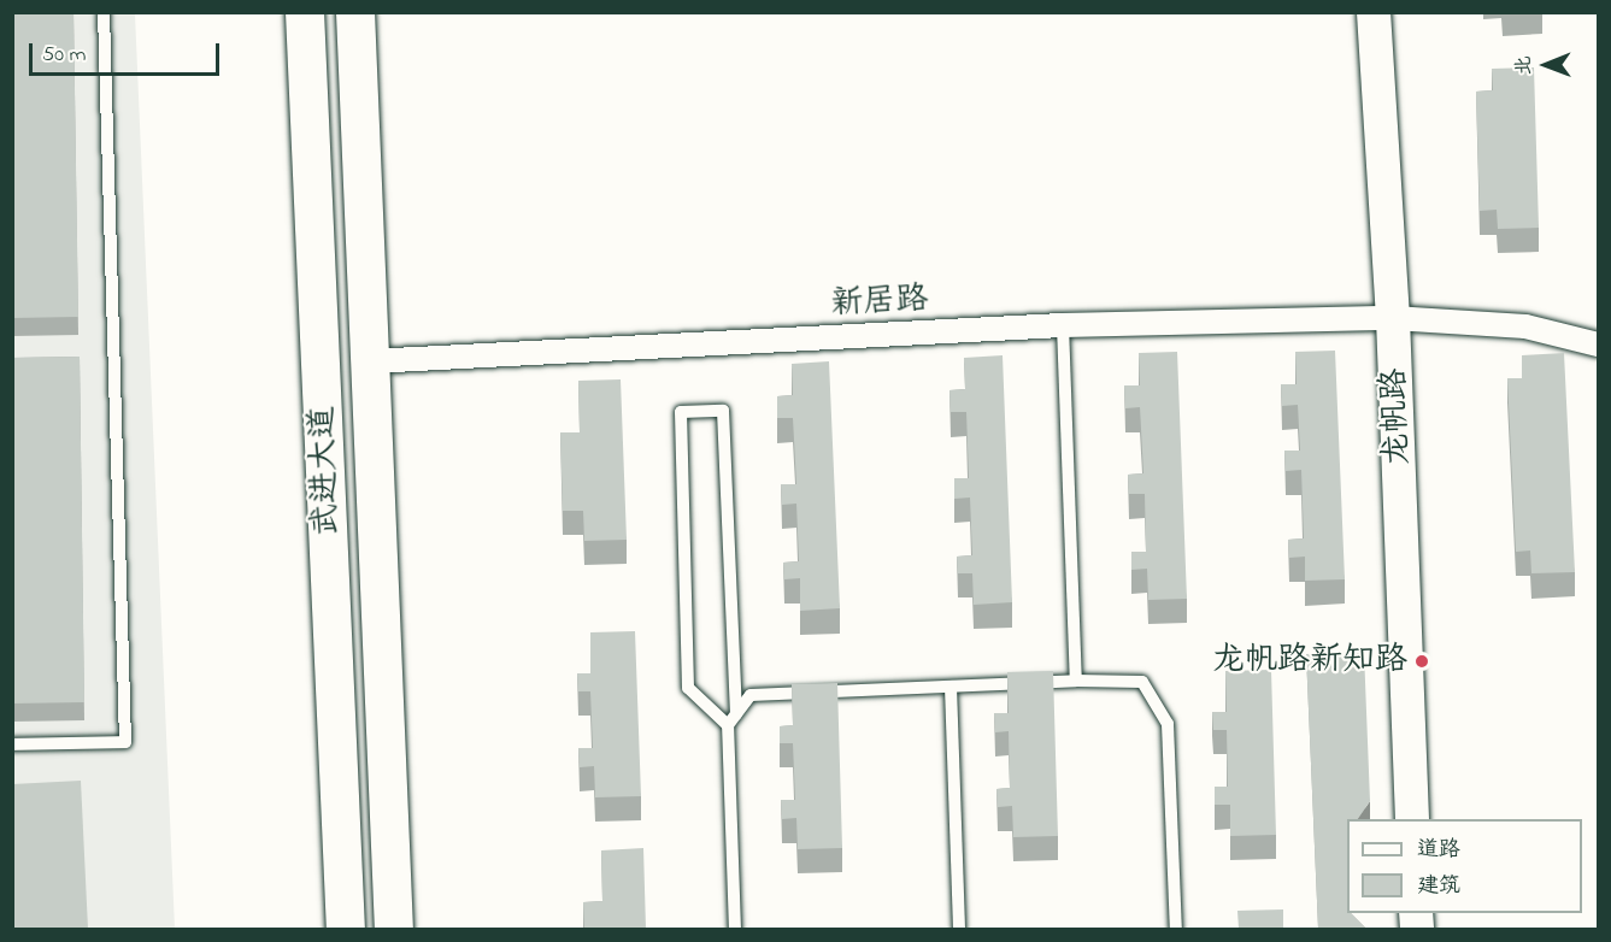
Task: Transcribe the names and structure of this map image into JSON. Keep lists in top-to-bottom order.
{
  "streets": {
    "main road": ["武进大道"],
    "street": ["新居路", "龙帆路"]
  },
  "crossings": [
    ["新居路", "龙帆路"],
    ["新居路", "武进大道"]
  ],
  "places": ["龙帆路新知路"],
  "legend": ["道路", "建筑"],
  "scale_bar": "50 m",
  "north": "left"
}
